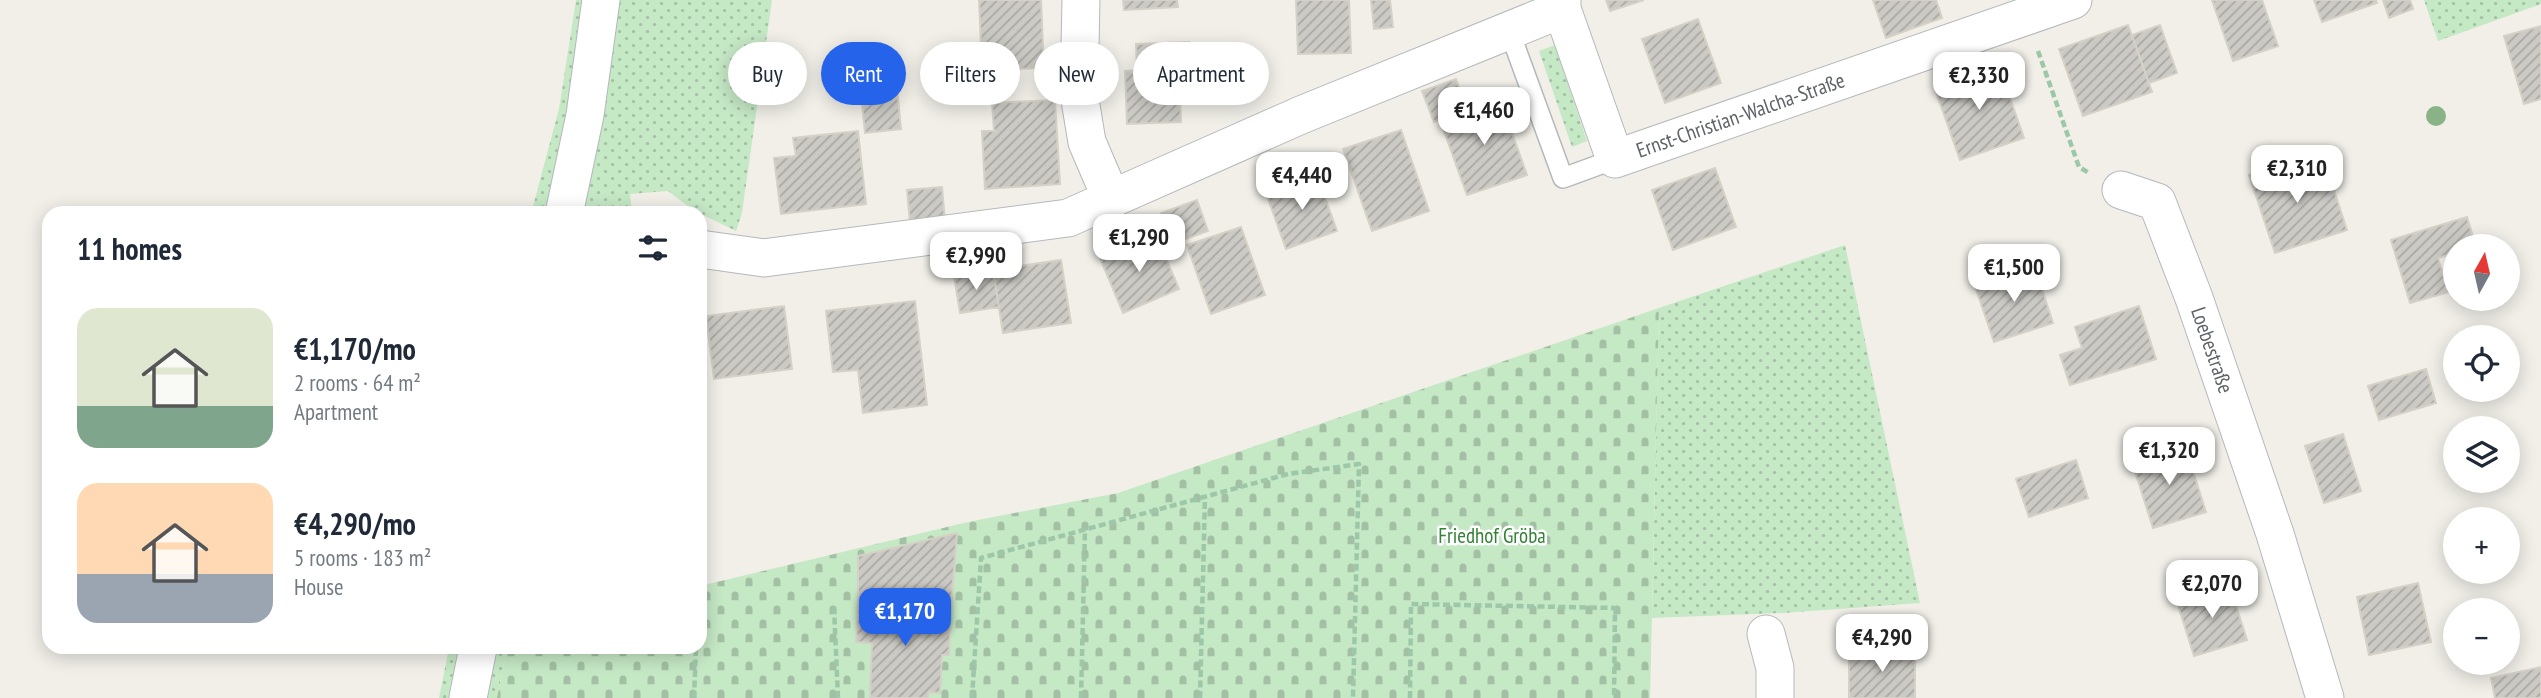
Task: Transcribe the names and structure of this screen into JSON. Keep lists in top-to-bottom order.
{
  "streets": {
    "street": ["Ernst-Christian-Walcha-Straße", "Loebestraße"]
  },
  "parks": ["Friedhof Gröba"],
  "north": "top",
  "page": {
    "chip": [
      "Buy",
      "Rent",
      "Filters",
      "New",
      "Apartment"
    ],
    "price": [
      "€2,330",
      "€1,460",
      "€2,310",
      "€4,440",
      "€1,290",
      "€2,990",
      "€1,500",
      "€1,320",
      "€2,070",
      "€1,170",
      "€4,290"
    ],
    "heading": "11 homes",
    "map_buttons": ["+", "−"],
    "list": [
      {
        "name": "€1,170/mo",
        "note": "2 rooms · 64 m² · Apartment"
      },
      {
        "name": "€4,290/mo",
        "note": "5 rooms · 183 m² · House"
      }
    ]
  }
}
